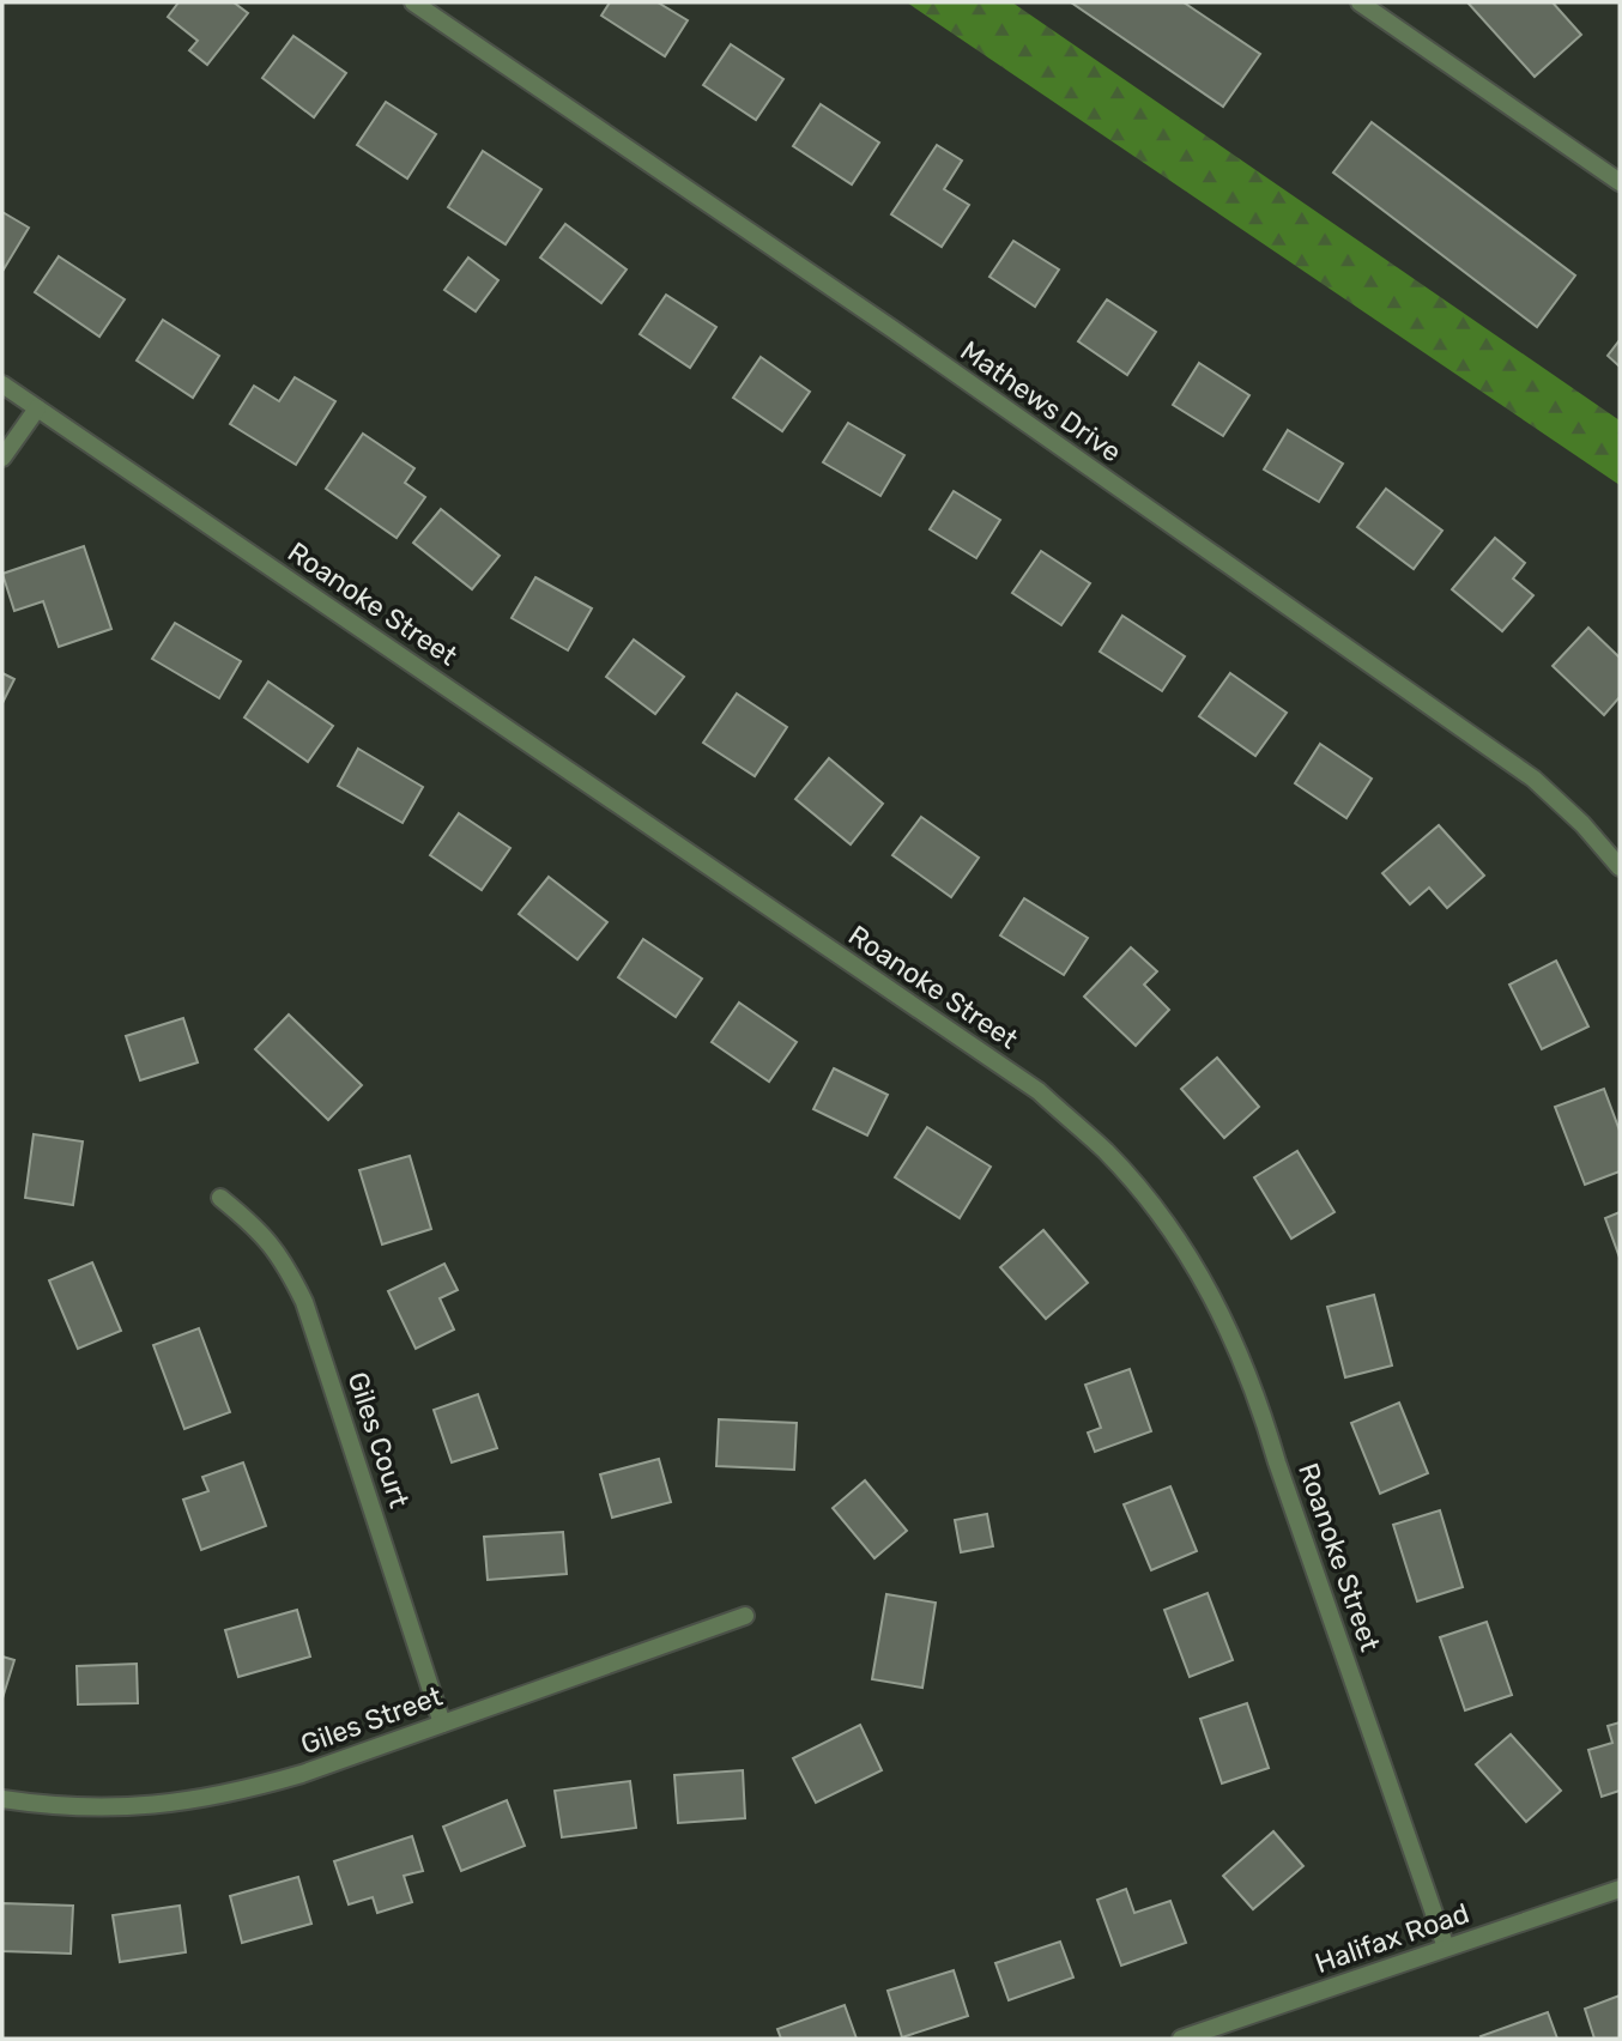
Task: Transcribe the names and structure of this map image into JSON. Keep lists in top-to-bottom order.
{
  "streets": {
    "street": [
      "Mathews Drive",
      "Roanoke Street",
      "Giles Court",
      "Giles Street",
      "Halifax Road"
    ]
  },
  "crossings": [
    ["Roanoke Street", "Halifax Road"],
    ["Giles Court", "Giles Street"]
  ]
}
